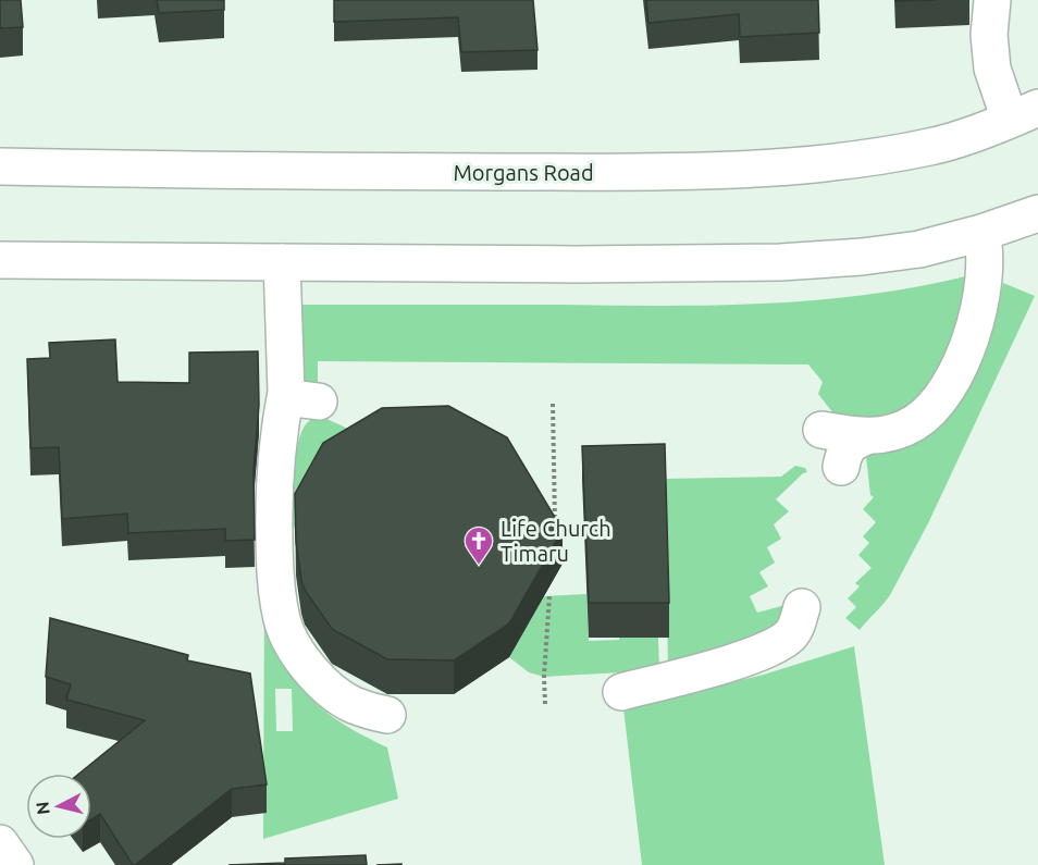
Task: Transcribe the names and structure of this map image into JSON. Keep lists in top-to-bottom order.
{
  "streets": {
    "street": ["Morgans Road"]
  },
  "places": {
    "church": ["Life Church Timaru"]
  },
  "north": "left"
}
